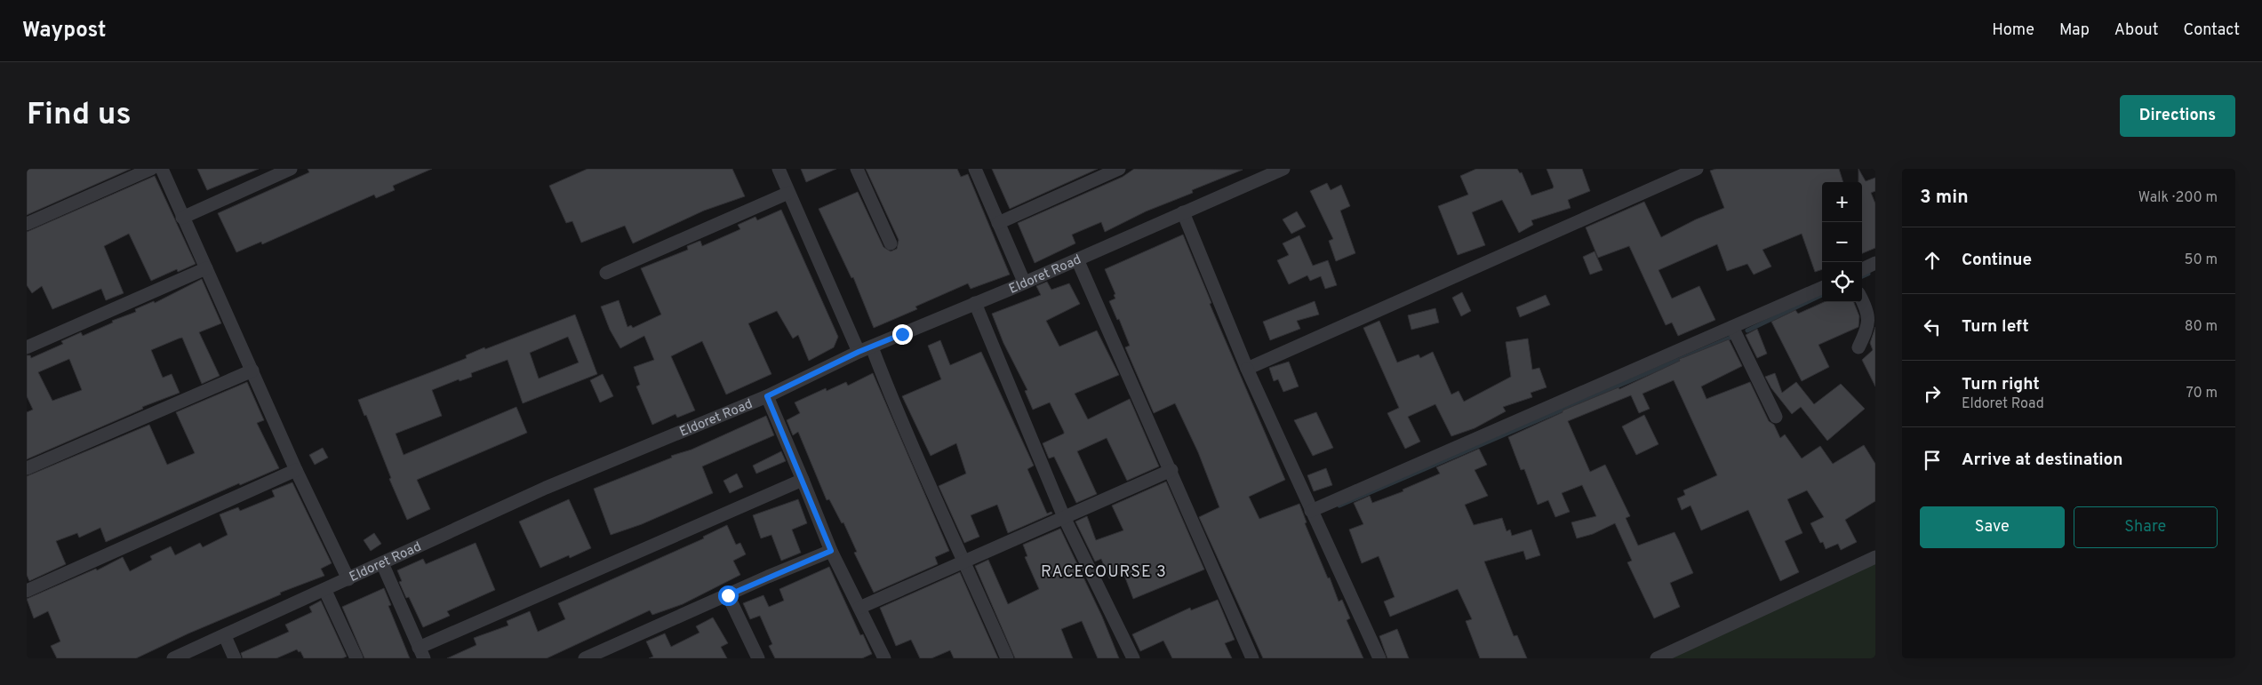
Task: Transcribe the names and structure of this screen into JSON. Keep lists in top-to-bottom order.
{
  "streets": {
    "street": ["Eldoret Road"]
  },
  "districts": ["RACECOURSE 3"],
  "page": {
    "header": "Waypost",
    "nav": [
      "Home",
      "Map",
      "About",
      "Contact"
    ],
    "buttons": [
      "Directions",
      ["Save", "Share"]
    ],
    "title": "Find us",
    "heading": ["3 min", "Walk · 200 m"],
    "map_buttons": ["+", "−"],
    "list": [
      ["Continue", "50 m"],
      ["Turn left", "80 m"],
      ["Turn right", "Eldoret Road", "70 m"],
      "Arrive at destination"
    ]
  }
}
